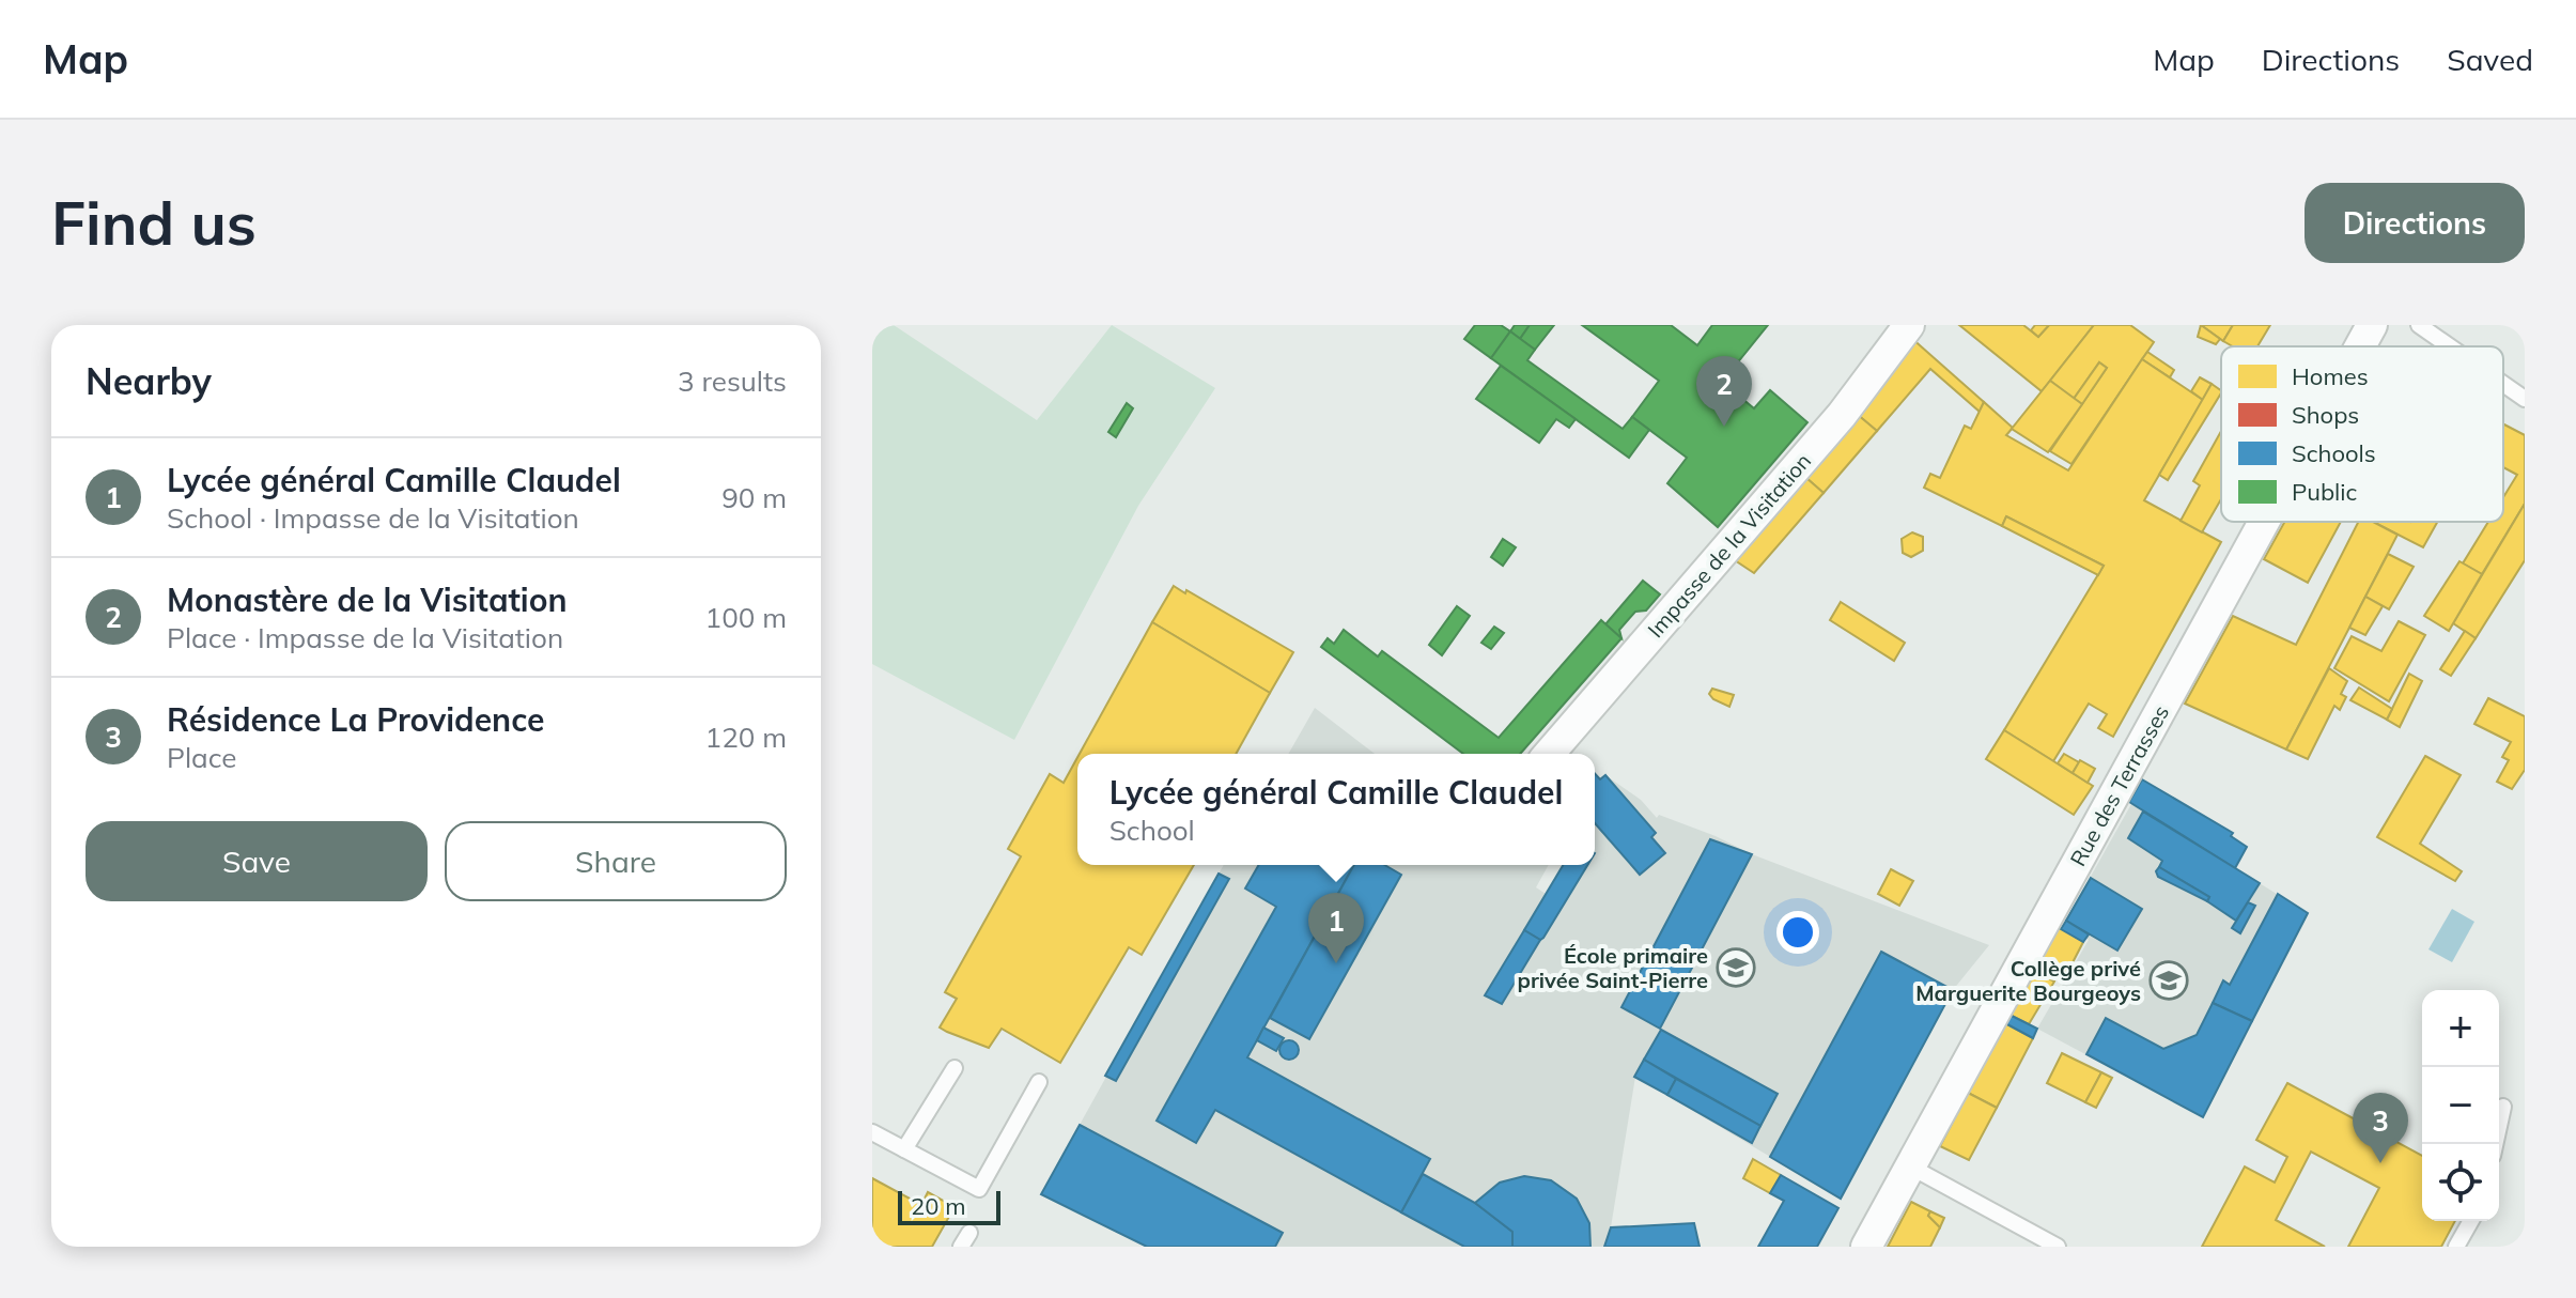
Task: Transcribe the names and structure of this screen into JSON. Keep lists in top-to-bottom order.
{
  "streets": {
    "street": ["Impasse de la Visitation", "Rue des Terrasses"]
  },
  "places": {
    "school or university": ["École primaire privée Saint-Pierre", "Collège privé Marguerite Bourgeoys"]
  },
  "legend": [
    "Homes",
    "Shops",
    "Schools",
    "Public"
  ],
  "scale_bar": "20 m",
  "page": {
    "header": "Map",
    "nav": ["Map", "Directions", "Saved"],
    "buttons": [
      "Directions",
      ["Save", "Share"]
    ],
    "title": "Find us",
    "heading": ["Nearby", "3 results"],
    "pins": ["2", "1", "3"],
    "list": [
      {
        "mark": "1",
        "name": "Lycée général Camille Claudel",
        "note": "School · Impasse de la Visitation",
        "value": "90 m"
      },
      {
        "mark": "2",
        "name": "Monastère de la Visitation",
        "note": "Place · Impasse de la Visitation",
        "value": "100 m"
      },
      {
        "mark": "3",
        "name": "Résidence La Providence",
        "note": "Place",
        "value": "120 m"
      }
    ],
    "popup": ["Lycée général Camille Claudel", "School"],
    "map_buttons": ["+", "−"],
    "scale": "20 m"
  }
}
